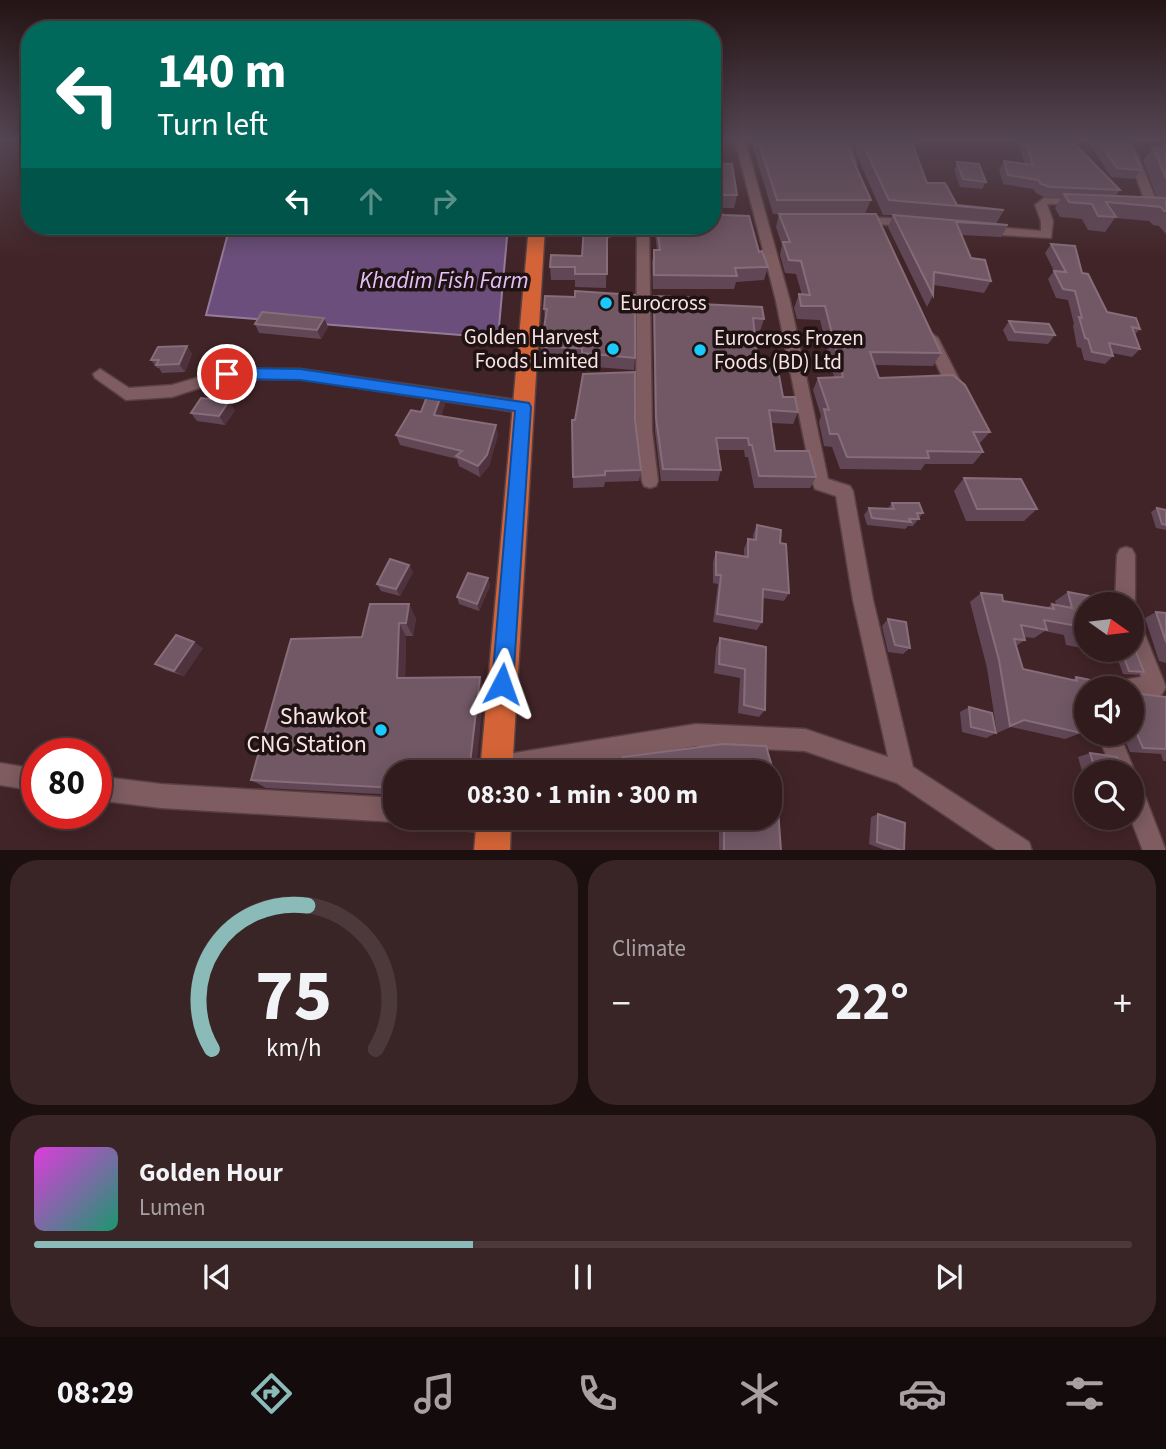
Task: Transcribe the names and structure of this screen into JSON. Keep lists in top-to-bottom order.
{
  "water": ["Khadim Fish Farm"],
  "places": [
    "Eurocross",
    "Golden Harvest Foods Limited",
    "Eurocross Frozen Foods (BD) Ltd",
    "Shawkot CNG Station"
  ],
  "north": "right",
  "page": {
    "turn": ["140 m", "Turn left"],
    "limit": "80",
    "trip": "08:30 · 1 min · 300 m",
    "tile": "Climate",
    "heat": ["−", "22°", "+"],
    "song": ["Golden Hour", "Lumen"],
    "tabs": "08:29",
    "gauge": ["75", "km/h"]
  }
}
